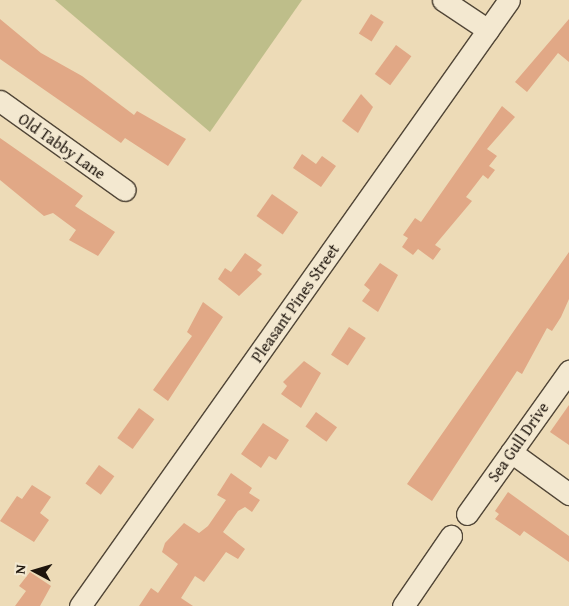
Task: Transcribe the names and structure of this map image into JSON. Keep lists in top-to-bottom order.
{
  "streets": {
    "street": ["Old Tabby Lane", "Pleasant Pines Street", "Sea Gull Drive"]
  },
  "north": "left"
}
